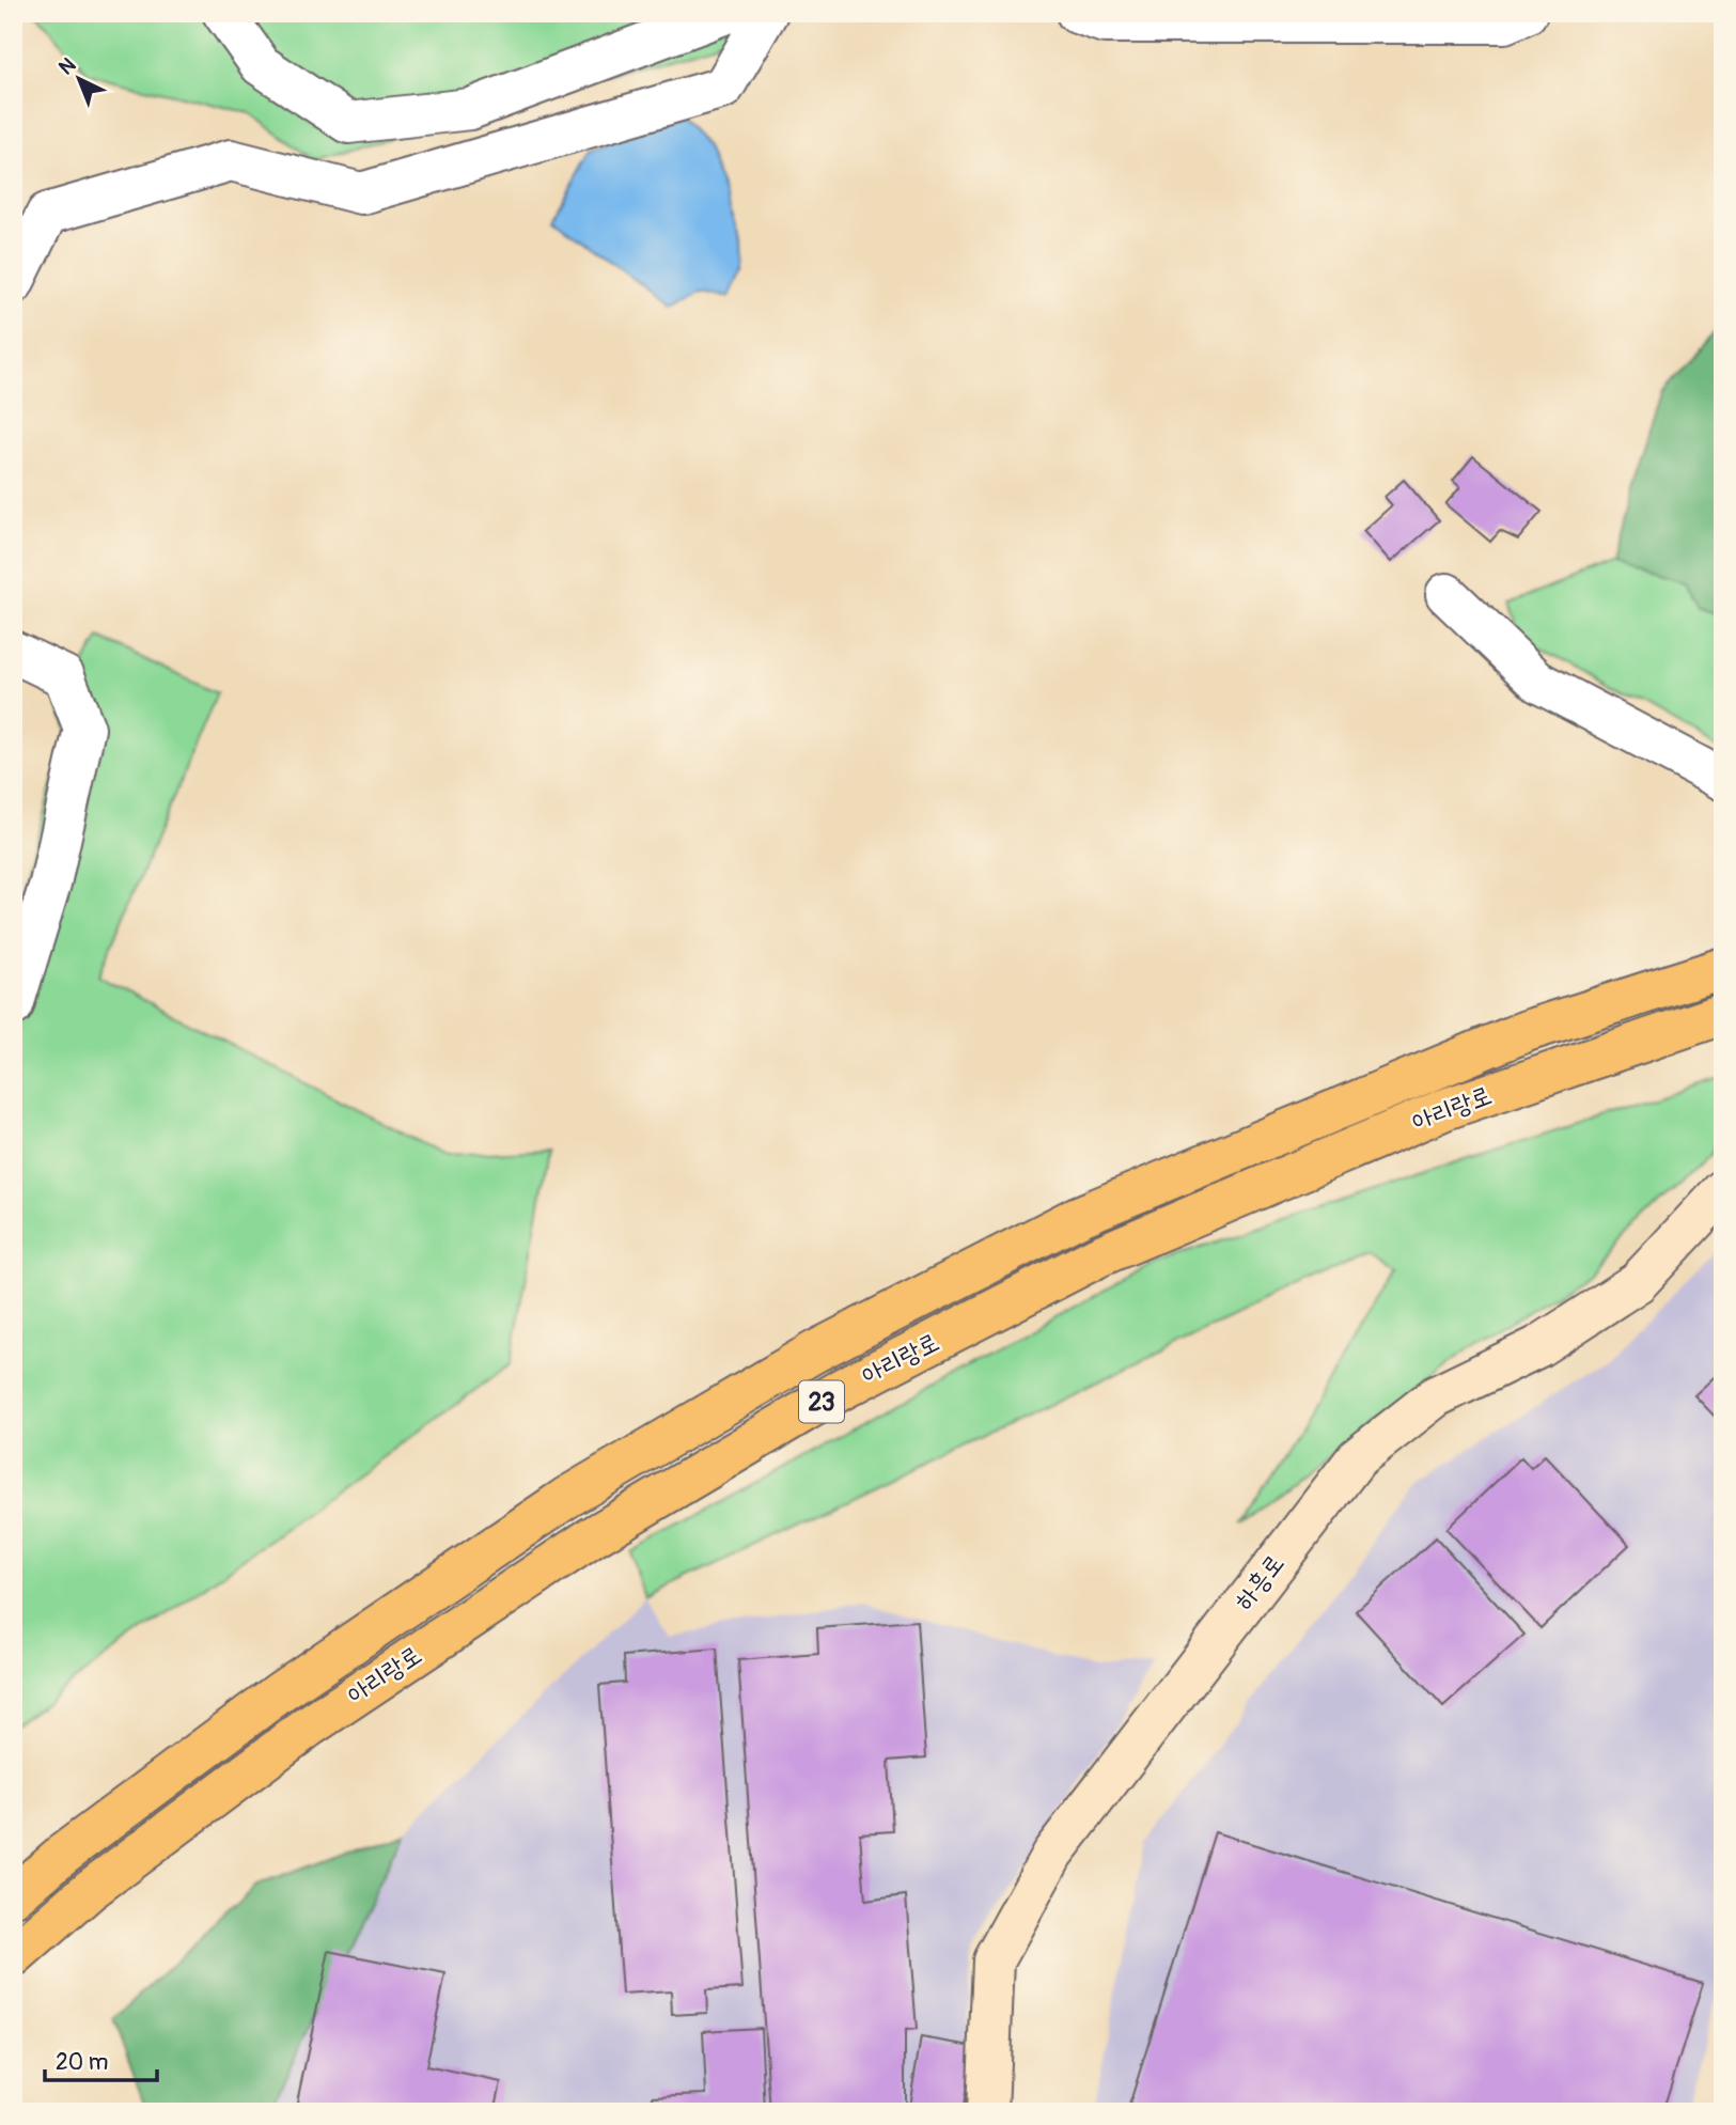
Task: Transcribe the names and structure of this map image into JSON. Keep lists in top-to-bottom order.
{
  "streets": {
    "highway": ["아리랑로", "23"],
    "street": ["하흥로"]
  },
  "scale_bar": "20 m",
  "north": "top left"
}
